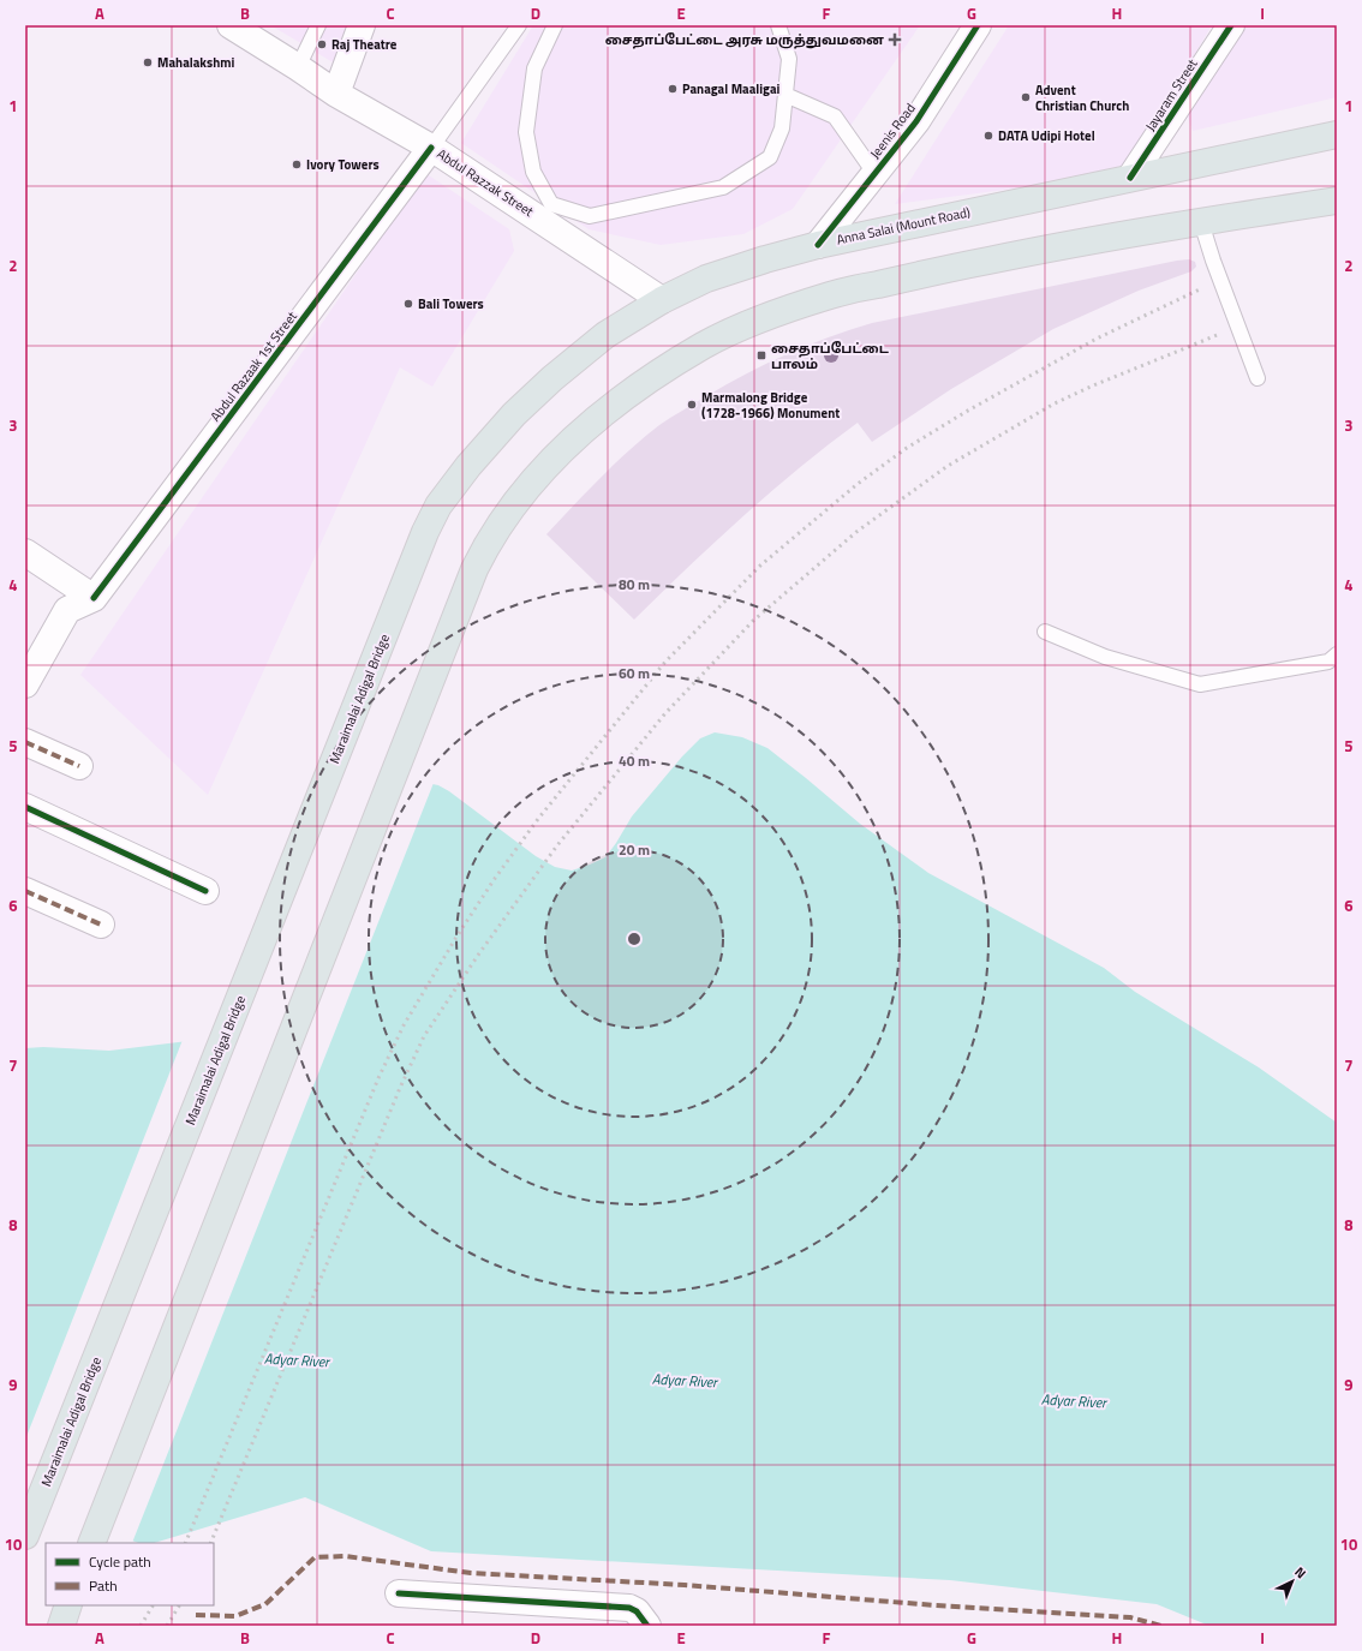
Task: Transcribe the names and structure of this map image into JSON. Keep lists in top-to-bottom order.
{
  "streets": {
    "main road": ["Anna Salai (Mount Road)", "Maraimalai Adigal Bridge"],
    "street": [
      "Jayaram Street",
      "Jeenis Road",
      "Abdul Razzak Street",
      "Abdul Razaak 1st Street"
    ]
  },
  "crossings": [
    ["Jayaram Street", "Anna Salai (Mount Road)"],
    ["Jeenis Road", "Anna Salai (Mount Road)"],
    ["Abdul Razzak Street", "Anna Salai (Mount Road)"],
    ["Abdul Razzak Street", "Abdul Razaak 1st Street"],
    ["Anna Salai (Mount Road)", "Maraimalai Adigal Bridge"]
  ],
  "water": ["Adyar River"],
  "places": {
    "health": ["சைதாப்பேட்டை அரசு மருத்துவமனை"],
    "other": [
      "Raj Theatre",
      "Mahalakshmi",
      "Panagal Maaligai",
      "Advent Christian Church",
      "DATA Udipi Hotel",
      "Ivory Towers",
      "Bali Towers",
      "Marmalong Bridge (1728-1966) Monument"
    ],
    "transit": ["சைதாப்பேட்டை பாலம்"]
  },
  "legend": ["Cycle path", "Path"],
  "north": "top right",
  "grid": {
    "columns": [
      "A",
      "B",
      "C",
      "D",
      "E",
      "F",
      "G",
      "H",
      "I"
    ],
    "rows": [
      "1",
      "2",
      "3",
      "4",
      "5",
      "6",
      "7",
      "8",
      "9",
      "10"
    ]
  },
  "rings": [
    "80 m",
    "60 m",
    "40 m",
    "20 m"
  ]
}
